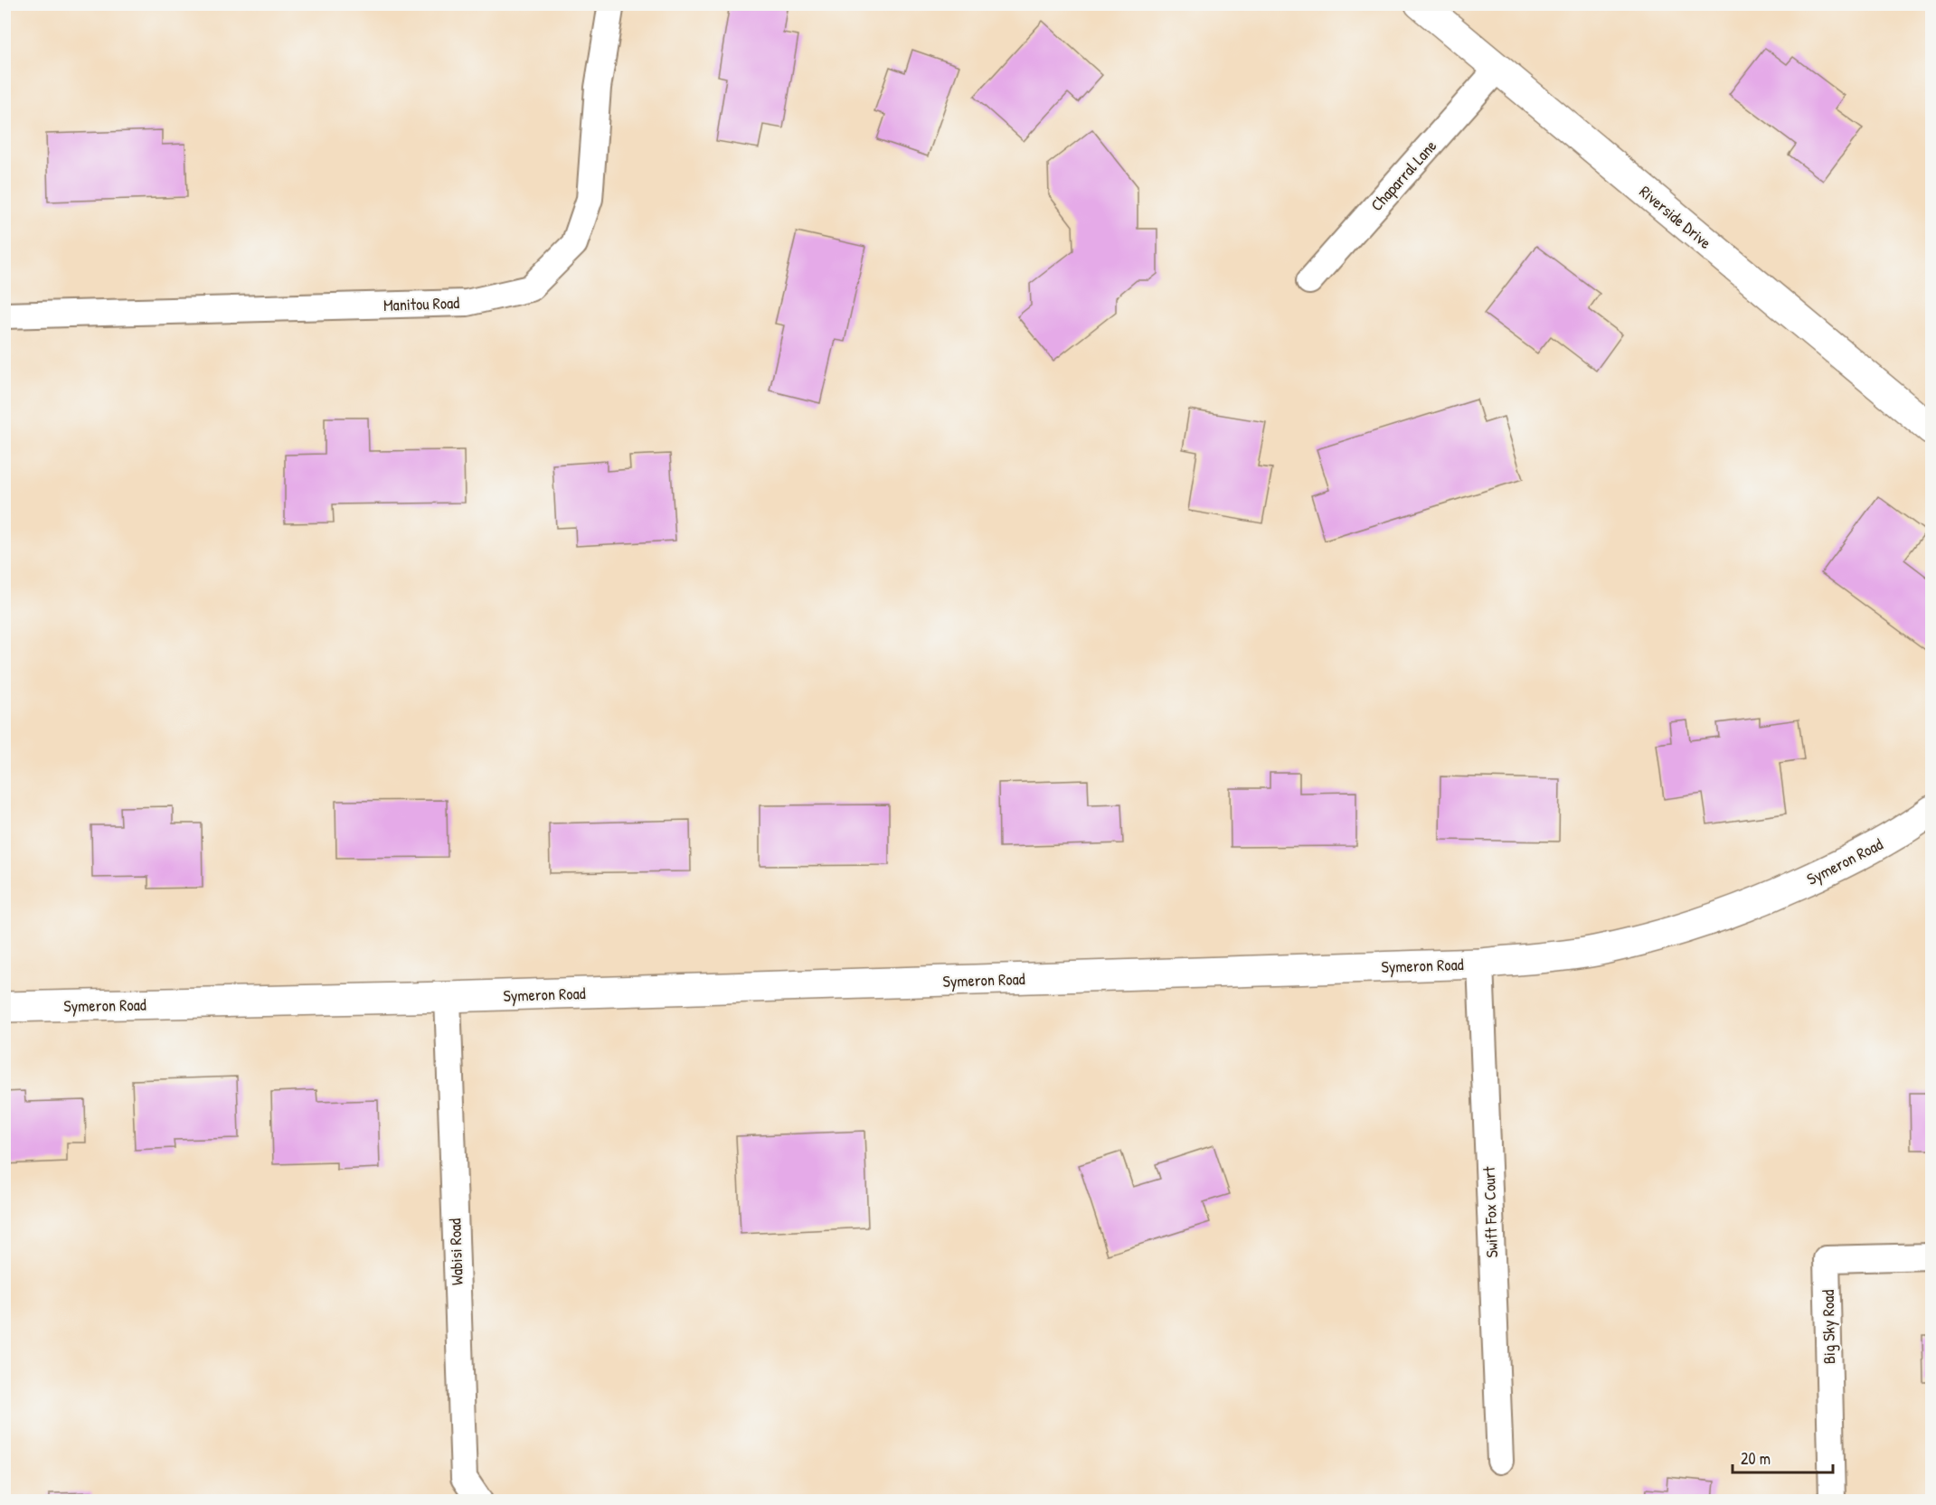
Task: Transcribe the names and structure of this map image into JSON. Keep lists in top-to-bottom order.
{
  "streets": {
    "street": [
      "Chaparral Lane",
      "Riverside Drive",
      "Manitou Road",
      "Symeron Road",
      "Swift Fox Court",
      "Wabisi Road",
      "Big Sky Road"
    ]
  },
  "crossings": [
    ["Chaparral Lane", "Riverside Drive"],
    ["Symeron Road", "Swift Fox Court"],
    ["Symeron Road", "Wabisi Road"]
  ],
  "scale_bar": "20 m"
}
